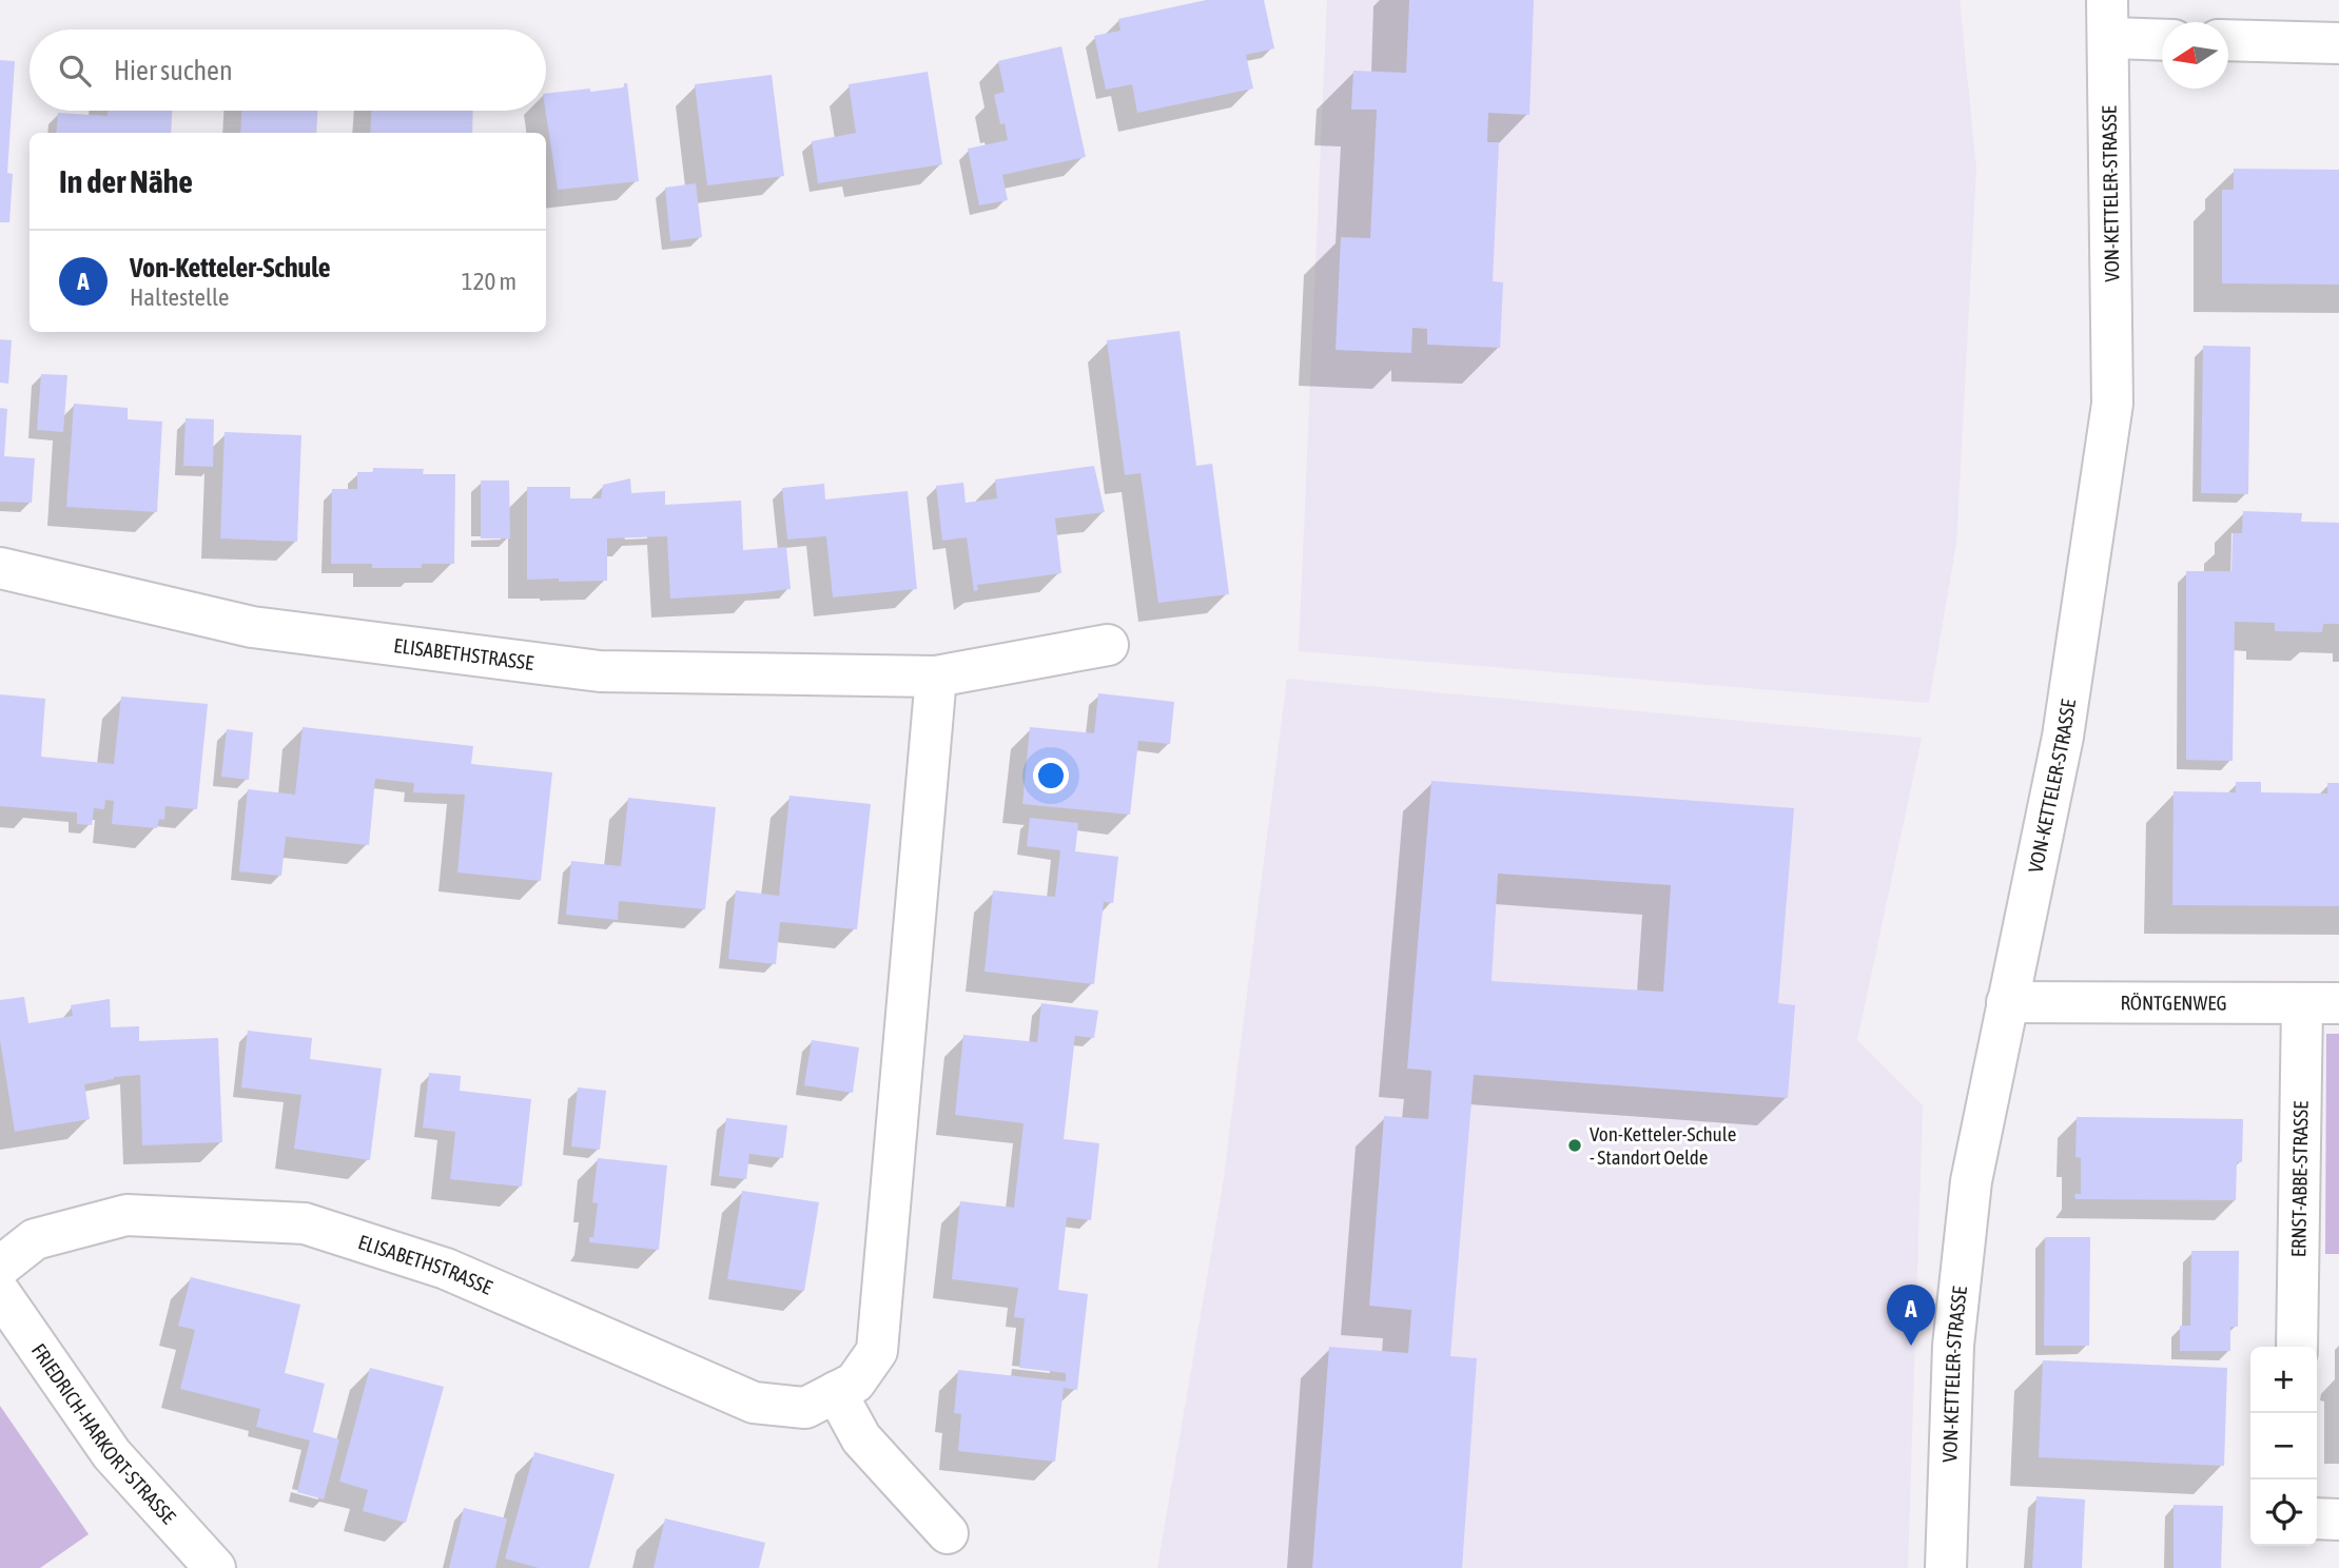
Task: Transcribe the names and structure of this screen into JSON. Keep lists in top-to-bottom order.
{
  "streets": {
    "street": [
      "VON-KETTELER-STRASSE",
      "ELISABETHSTRASSE",
      "RÖNTGENWEG",
      "ERNST-ABBE-STRASSE",
      "FRIEDRICH-HARKORT-STRASSE"
    ]
  },
  "crossings": [
    ["VON-KETTELER-STRASSE", "RÖNTGENWEG"],
    ["RÖNTGENWEG", "ERNST-ABBE-STRASSE"]
  ],
  "places": ["Von-Ketteler-Schule - Standort Oelde"],
  "north": "left",
  "page": {
    "search": "Hier suchen",
    "heading": "In der Nähe",
    "list": [
      {
        "mark": "A",
        "name": "Von-Ketteler-Schule",
        "note": "Haltestelle",
        "value": "120 m"
      }
    ],
    "pins": "A",
    "map_buttons": ["+", "−"]
  }
}
